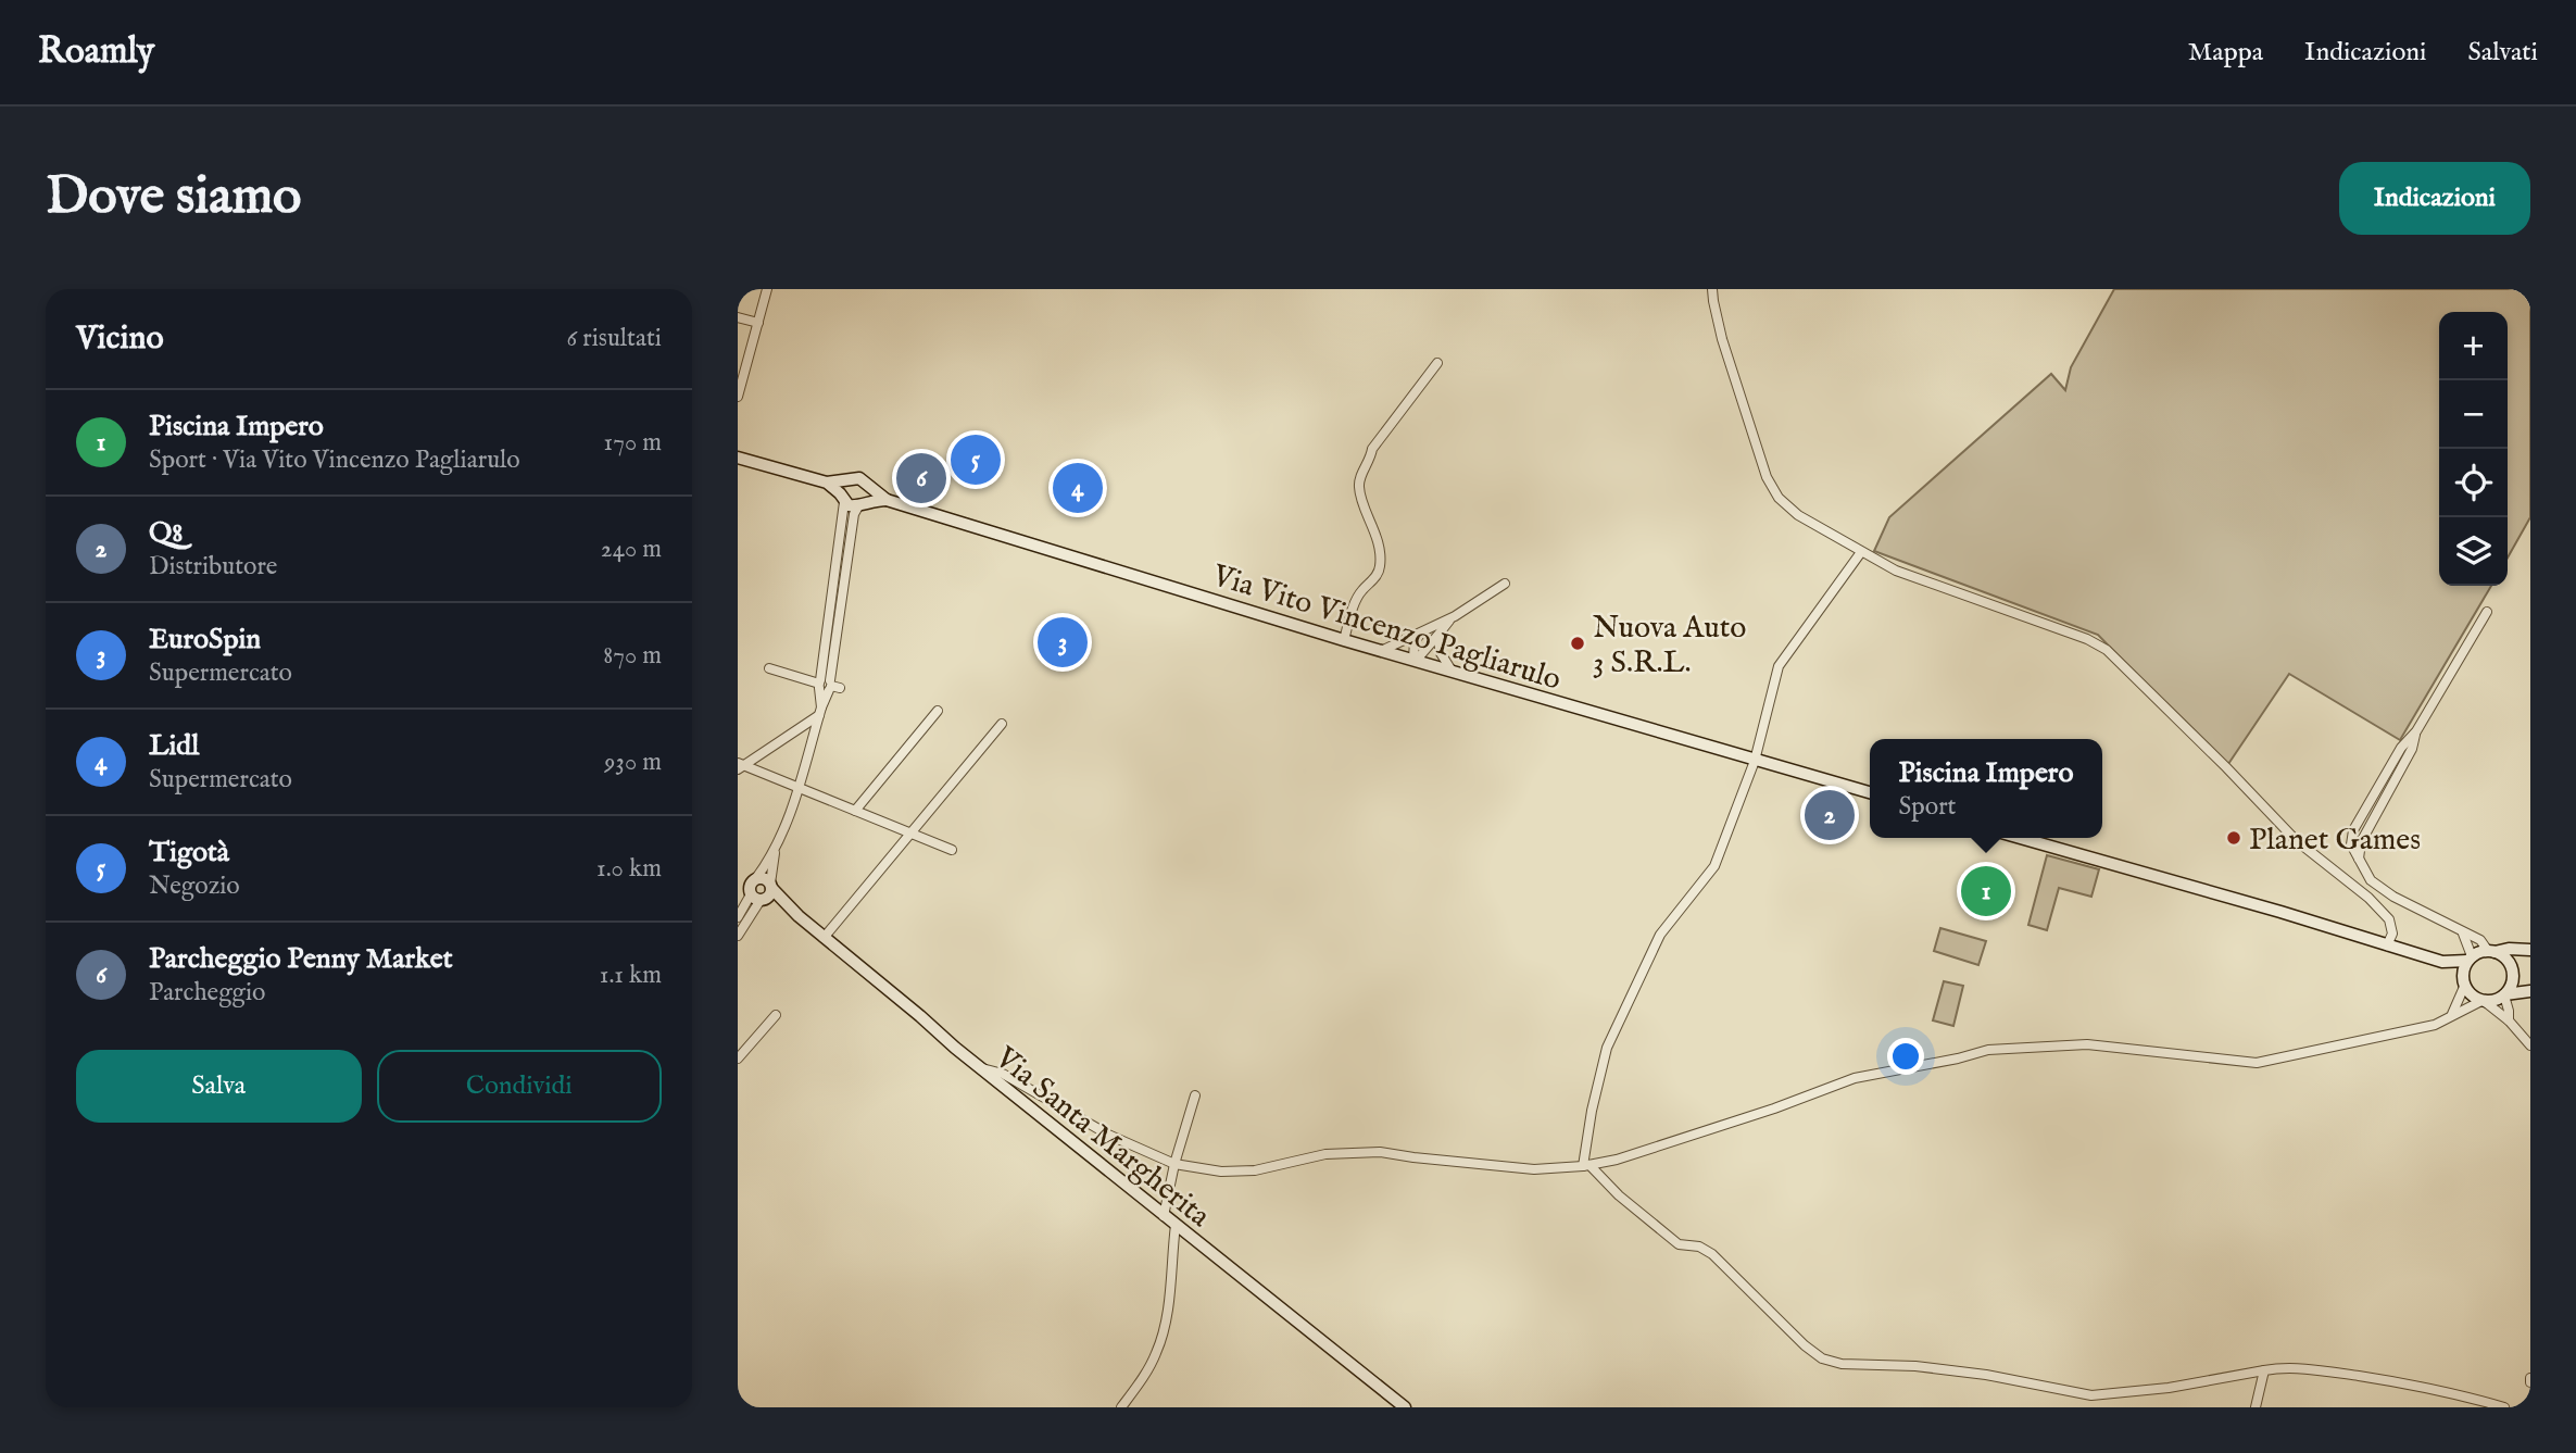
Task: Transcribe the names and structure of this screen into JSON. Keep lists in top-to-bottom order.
{
  "streets": {
    "street": ["Via Vito Vincenzo Pagliarulo", "Via Santa Margherita"]
  },
  "places": ["Nuova Auto 3 S.R.L.", "Planet Games"],
  "page": {
    "header": "Roamly",
    "nav": ["Mappa", "Indicazioni", "Salvati"],
    "buttons": [
      "Indicazioni",
      ["Salva", "Condividi"]
    ],
    "title": "Dove siamo",
    "heading": ["Vicino", "6 risultati"],
    "map_buttons": ["+", "−"],
    "list": [
      {
        "mark": "1",
        "name": "Piscina Impero",
        "note": "Sport · Via Vito Vincenzo Pagliarulo",
        "value": "170 m"
      },
      {
        "mark": "2",
        "name": "Q8",
        "note": "Distributore",
        "value": "240 m"
      },
      {
        "mark": "3",
        "name": "EuroSpin",
        "note": "Supermercato",
        "value": "870 m"
      },
      {
        "mark": "4",
        "name": "Lidl",
        "note": "Supermercato",
        "value": "930 m"
      },
      {
        "mark": "5",
        "name": "Tigotà",
        "note": "Negozio",
        "value": "1.0 km"
      },
      {
        "mark": "6",
        "name": "Parcheggio Penny Market",
        "note": "Parcheggio",
        "value": "1.1 km"
      }
    ],
    "pins": [
      "5",
      "6",
      "4",
      "3",
      "2",
      "1"
    ],
    "popup": ["Piscina Impero", "Sport"]
  }
}
